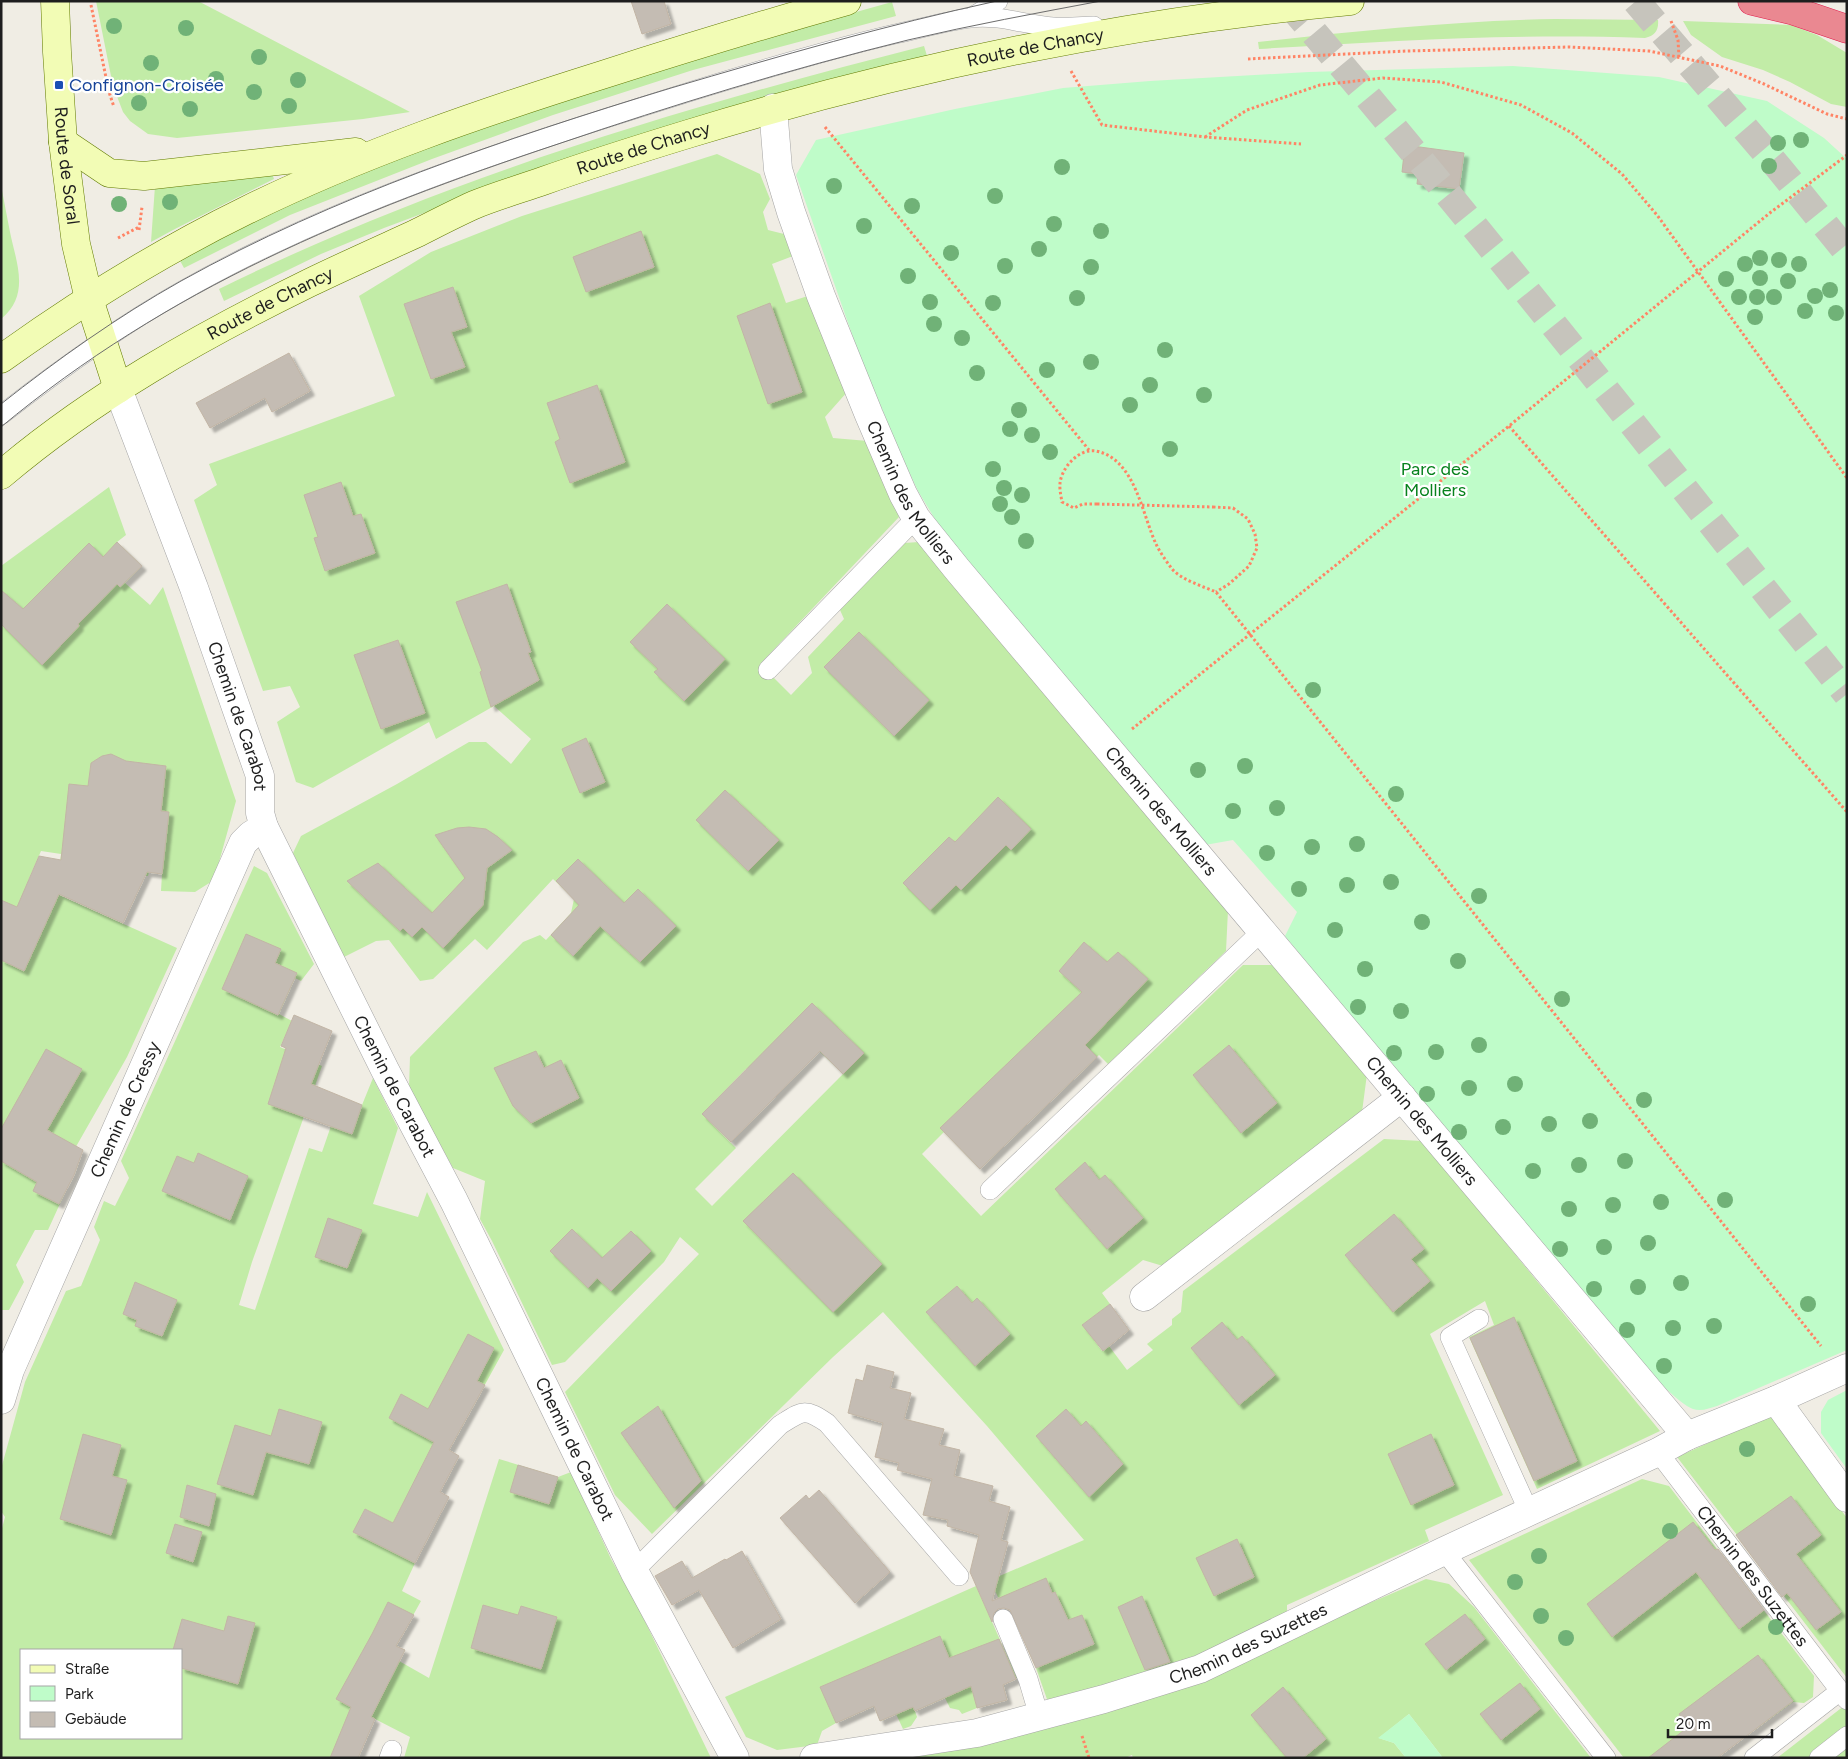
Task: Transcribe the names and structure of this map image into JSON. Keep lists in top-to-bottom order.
{
  "streets": {
    "main road": ["Route de Chancy", "Route de Soral"],
    "street": [
      "Chemin des Molliers",
      "Chemin de Carabot",
      "Chemin de Cressy",
      "Chemin des Suzettes"
    ]
  },
  "crossings": [
    ["Route de Chancy", "Route de Soral"],
    ["Route de Chancy", "Chemin des Molliers"],
    ["Route de Chancy", "Chemin de Carabot"],
    ["Route de Soral", "Chemin de Carabot"],
    ["Chemin des Molliers", "Chemin des Suzettes"],
    ["Chemin de Carabot", "Chemin de Cressy"]
  ],
  "parks": ["Parc des Molliers"],
  "places": {
    "transit": ["Confignon-Croisée"]
  },
  "legend": ["Straße", "Park", "Gebäude"],
  "scale_bar": "20 m"
}
